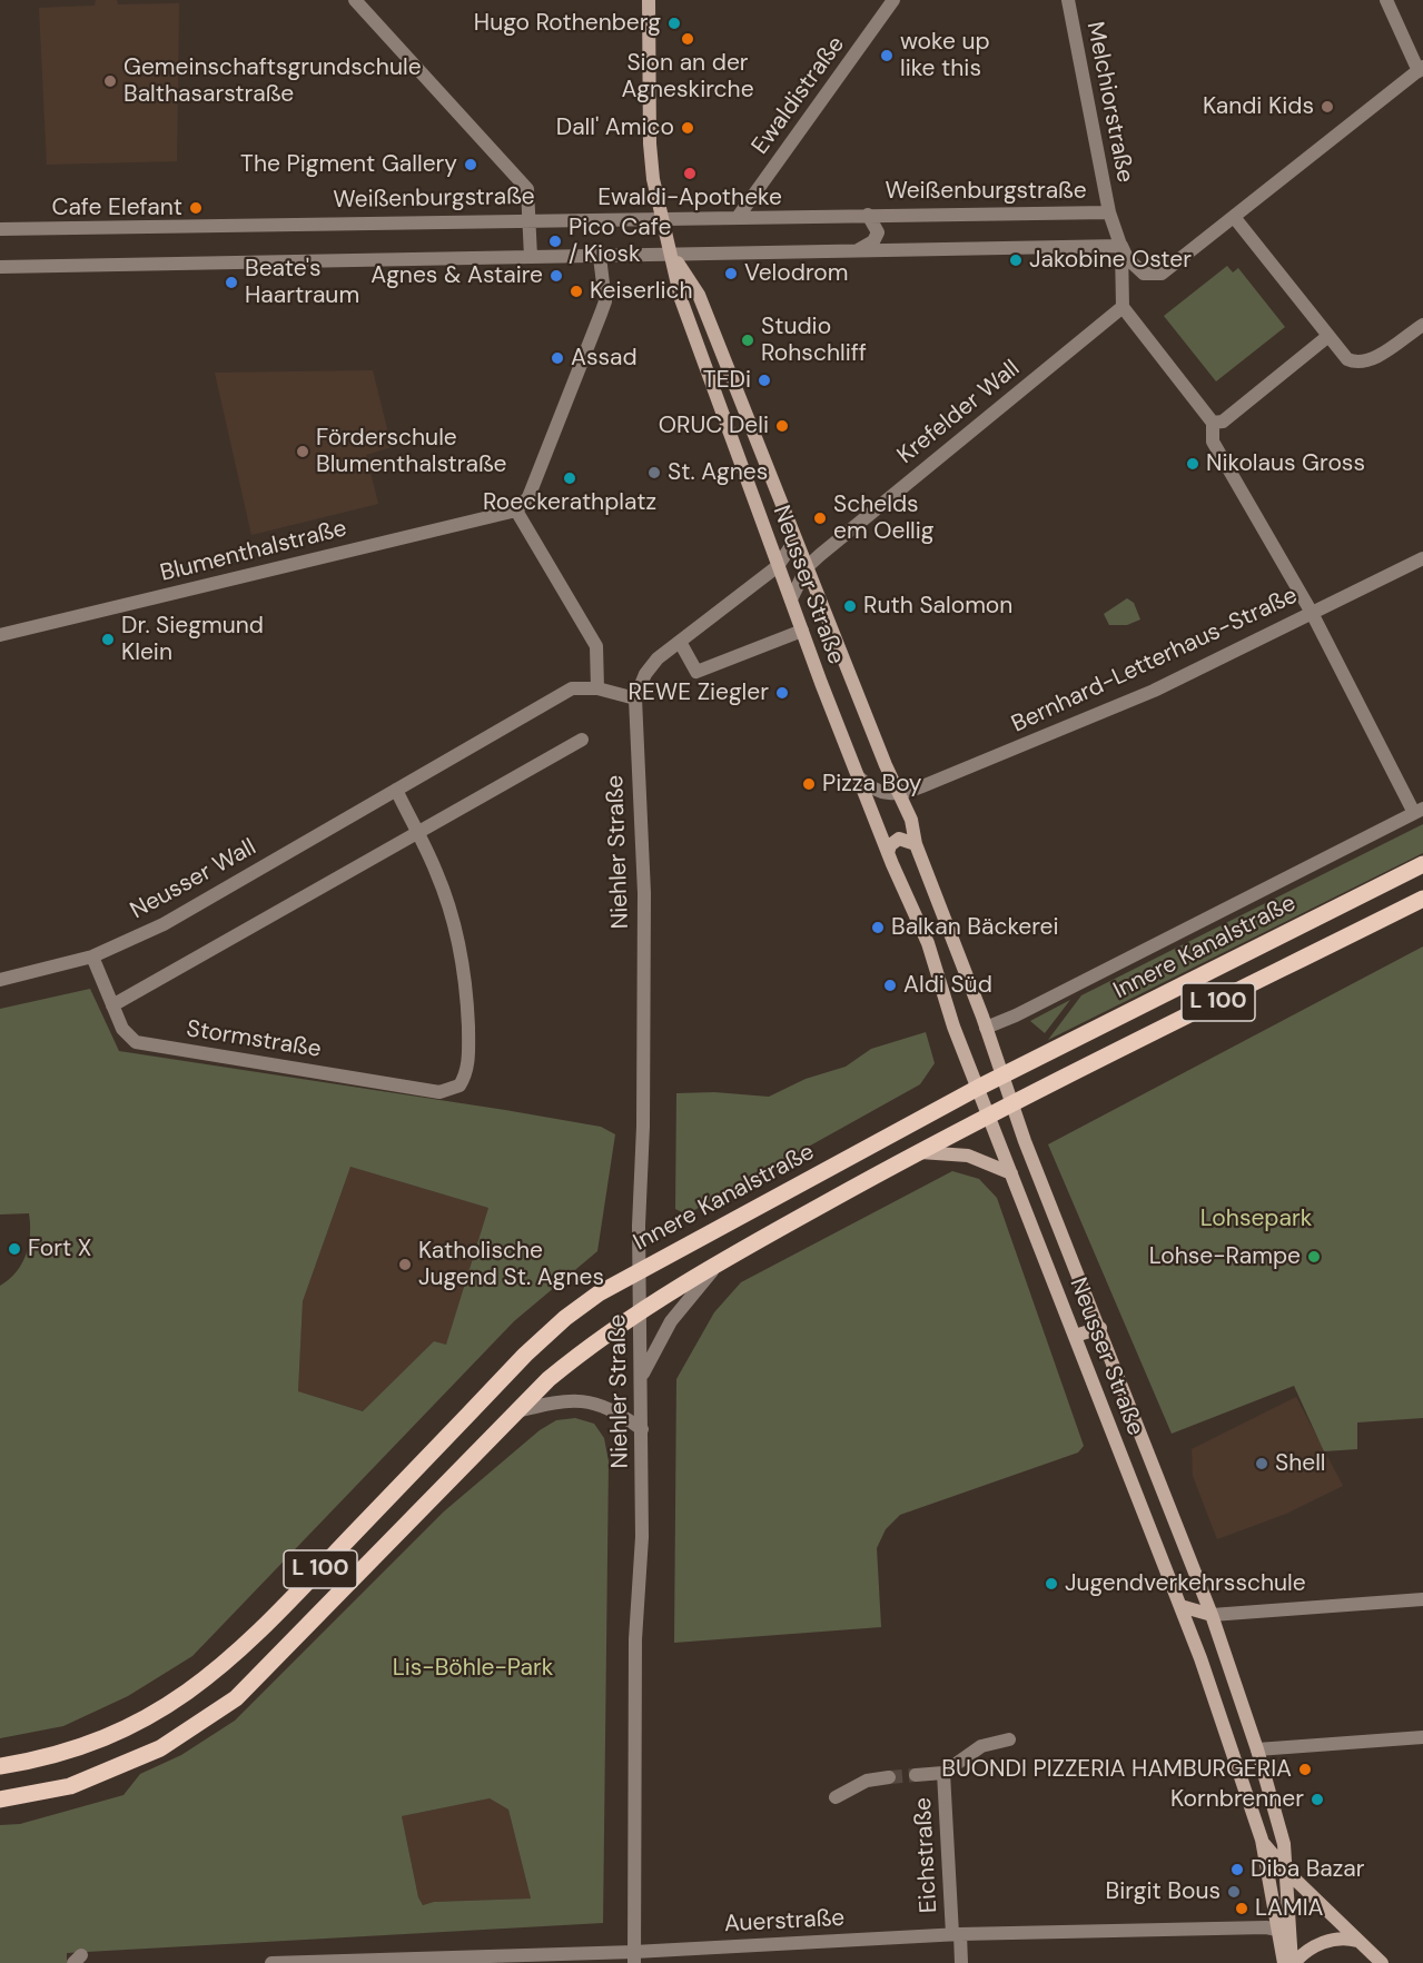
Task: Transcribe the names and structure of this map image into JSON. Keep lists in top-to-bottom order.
{
  "streets": {
    "main road": ["Neusser Straße", "Innere Kanalstraße", "L 100"],
    "street": [
      "Ewaldistraße",
      "Melchiorstraße",
      "Weißenburgstraße",
      "Krefelder Wall",
      "Blumenthalstraße",
      "Bernhard-Letterhaus-Straße",
      "Niehler Straße",
      "Neusser Wall",
      "Stormstraße",
      "Eichstraße",
      "Auerstraße"
    ]
  },
  "crossings": [
    ["Ewaldistraße", "Weißenburgstraße"],
    ["Melchiorstraße", "Weißenburgstraße"],
    ["Weißenburgstraße", "Neusser Straße"],
    ["Krefelder Wall", "Neusser Straße"],
    ["Neusser Straße", "Bernhard-Letterhaus-Straße"],
    ["Neusser Straße", "Innere Kanalstraße"],
    ["Neusser Straße", "L 100"],
    ["Neusser Straße", "Auerstraße"],
    ["Niehler Straße", "Neusser Wall"],
    ["Niehler Straße", "Innere Kanalstraße"],
    ["Niehler Straße", "L 100"],
    ["Niehler Straße", "Auerstraße"],
    ["Neusser Wall", "Stormstraße"],
    ["Eichstraße", "Auerstraße"]
  ],
  "parks": ["Lohsepark", "Lis-Böhle-Park"],
  "places": [
    "Hugo Rothenberg",
    "Sion an der Agneskirche",
    "woke up like this",
    "Gemeinschaftsgrundschule Balthasarstraße",
    "Kandi Kids",
    "Dall' Amico",
    "The Pigment Gallery",
    "Ewaldi-Apotheke",
    "Cafe Elefant",
    "Pico Cafe / Kiosk",
    "Jakobine Oster",
    "Velodrom",
    "Agnes & Astaire",
    "Beate's Haartraum",
    "Keiserlich",
    "Studio Rohschliff",
    "Assad",
    "TEDi",
    "ORUC Deli",
    "Förderschule Blumenthalstraße",
    "Nikolaus Gross",
    "St. Agnes",
    "Roeckerathplatz",
    "Schelds em Oellig",
    "Ruth Salomon",
    "Dr. Siegmund Klein",
    "REWE Ziegler",
    "Pizza Boy",
    "Balkan Bäckerei",
    "Aldi Süd",
    "Fort X",
    "Lohse-Rampe",
    "Katholische Jugend St. Agnes",
    "Shell",
    "Jugendverkehrsschule",
    "BUONDI PIZZERIA HAMBURGERIA",
    "Kornbrenner",
    "Diba Bazar",
    "Birgit Bous",
    "LAMIA"
  ]
}
